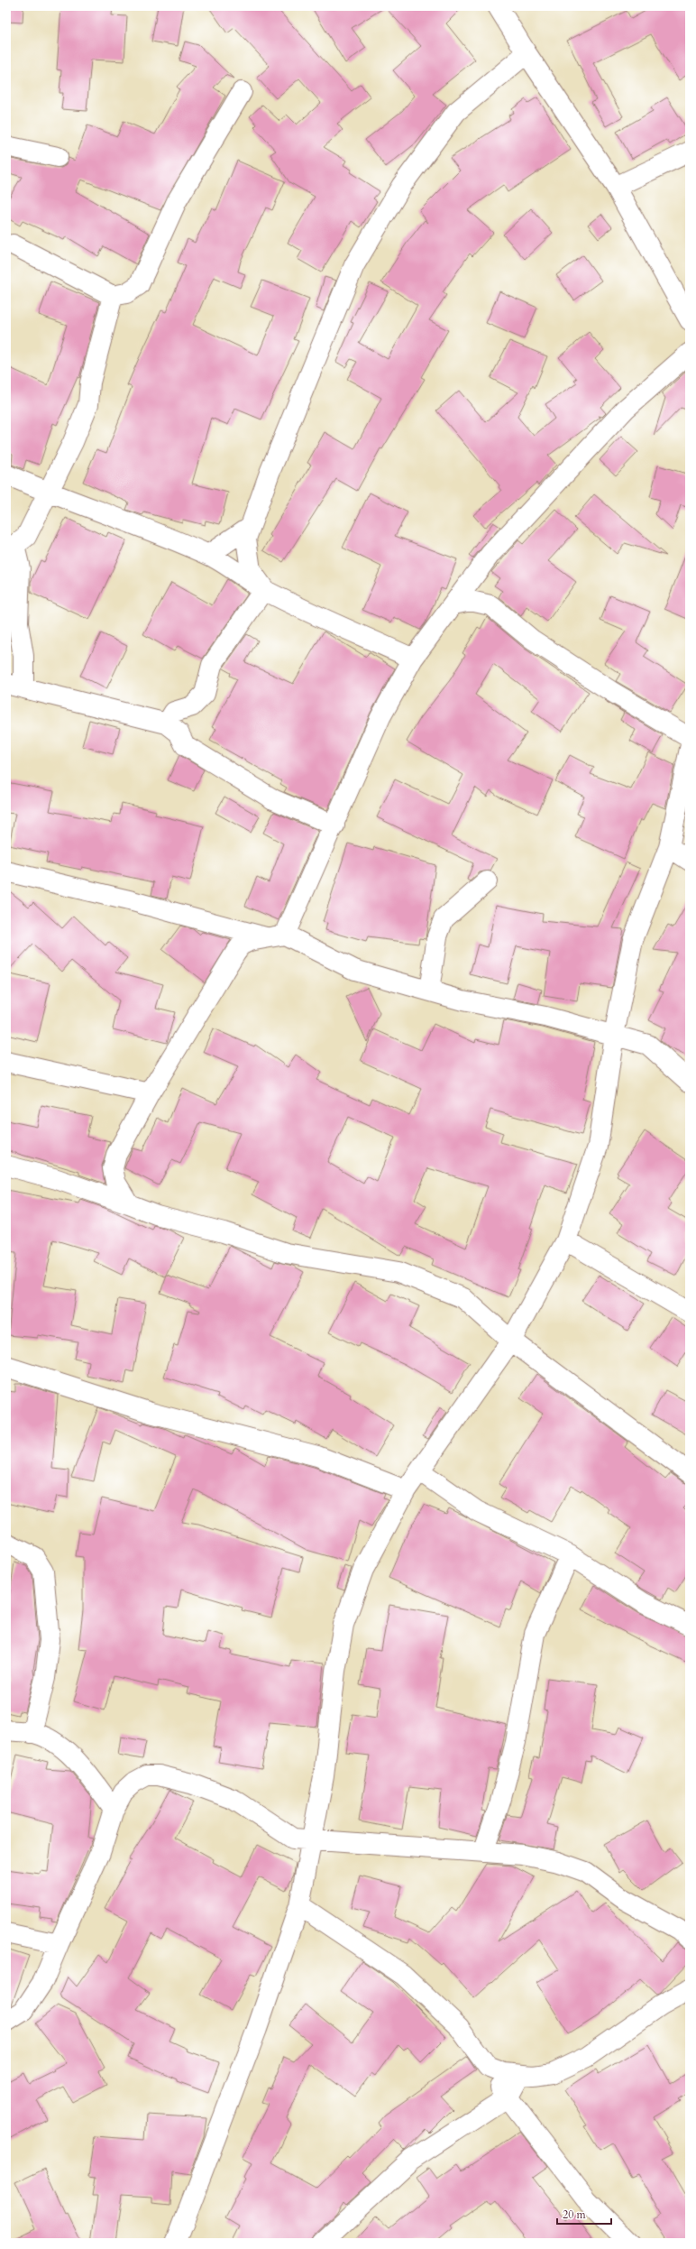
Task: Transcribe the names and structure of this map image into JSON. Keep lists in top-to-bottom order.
{
  "scale_bar": "20 m"
}
